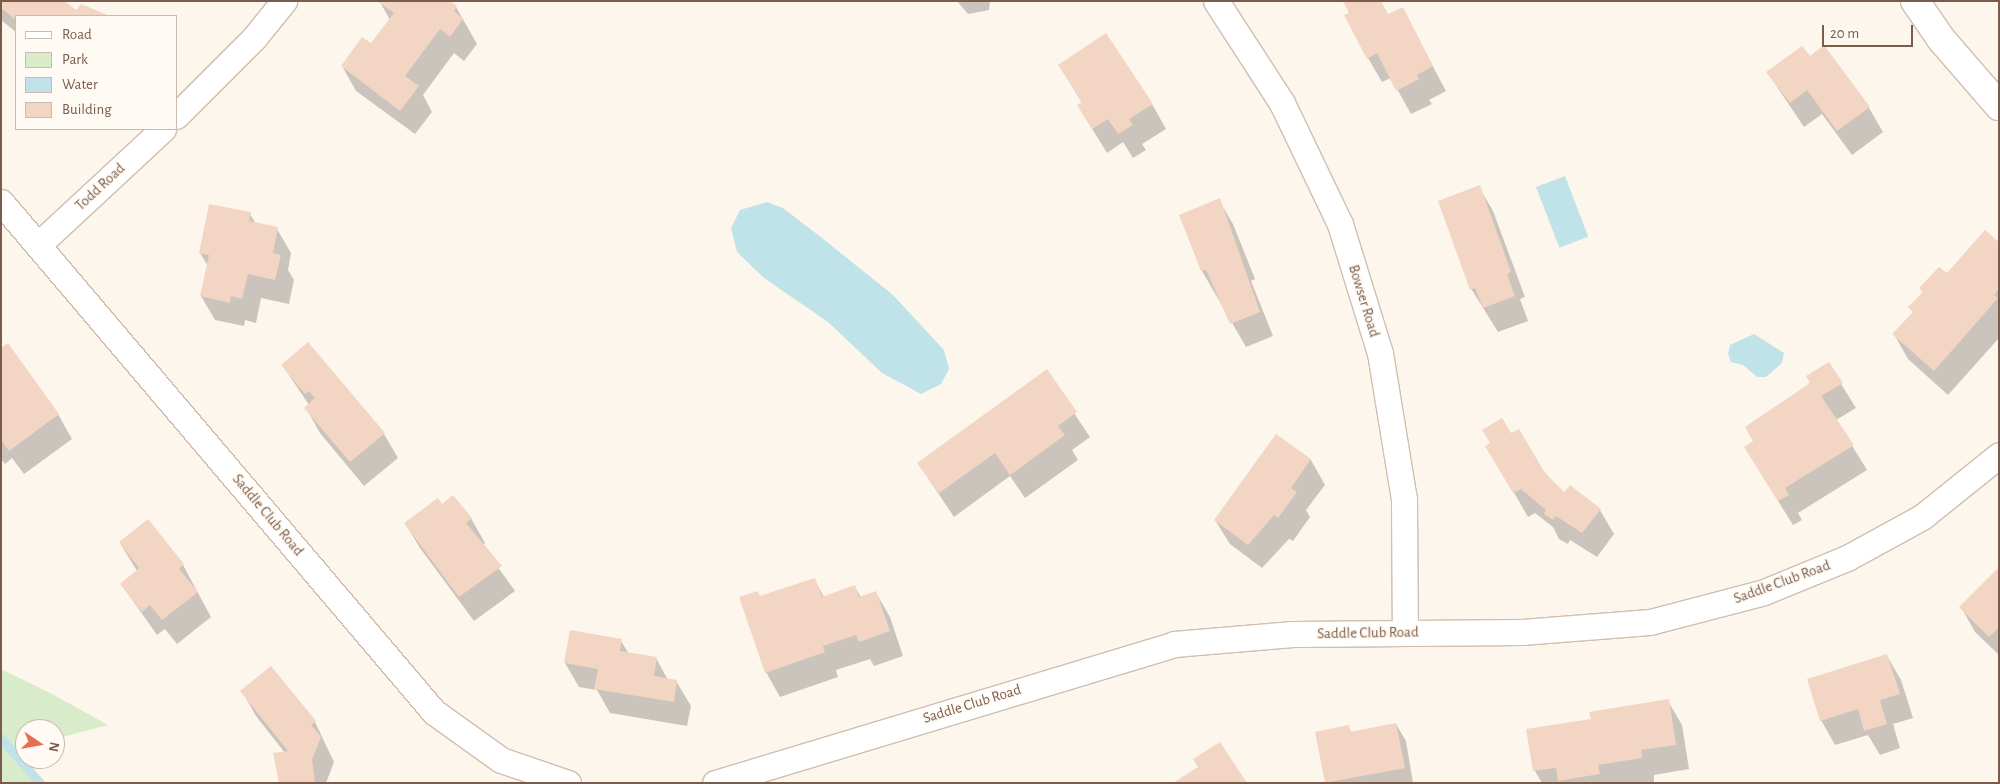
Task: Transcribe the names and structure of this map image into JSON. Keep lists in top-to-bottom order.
{
  "streets": {
    "street": ["Todd Road", "Bowser Road", "Saddle Club Road"]
  },
  "crossings": [
    ["Todd Road", "Saddle Club Road"],
    ["Bowser Road", "Saddle Club Road"]
  ],
  "legend": [
    "Road",
    "Park",
    "Water",
    "Building"
  ],
  "scale_bar": "20 m",
  "north": "right"
}
